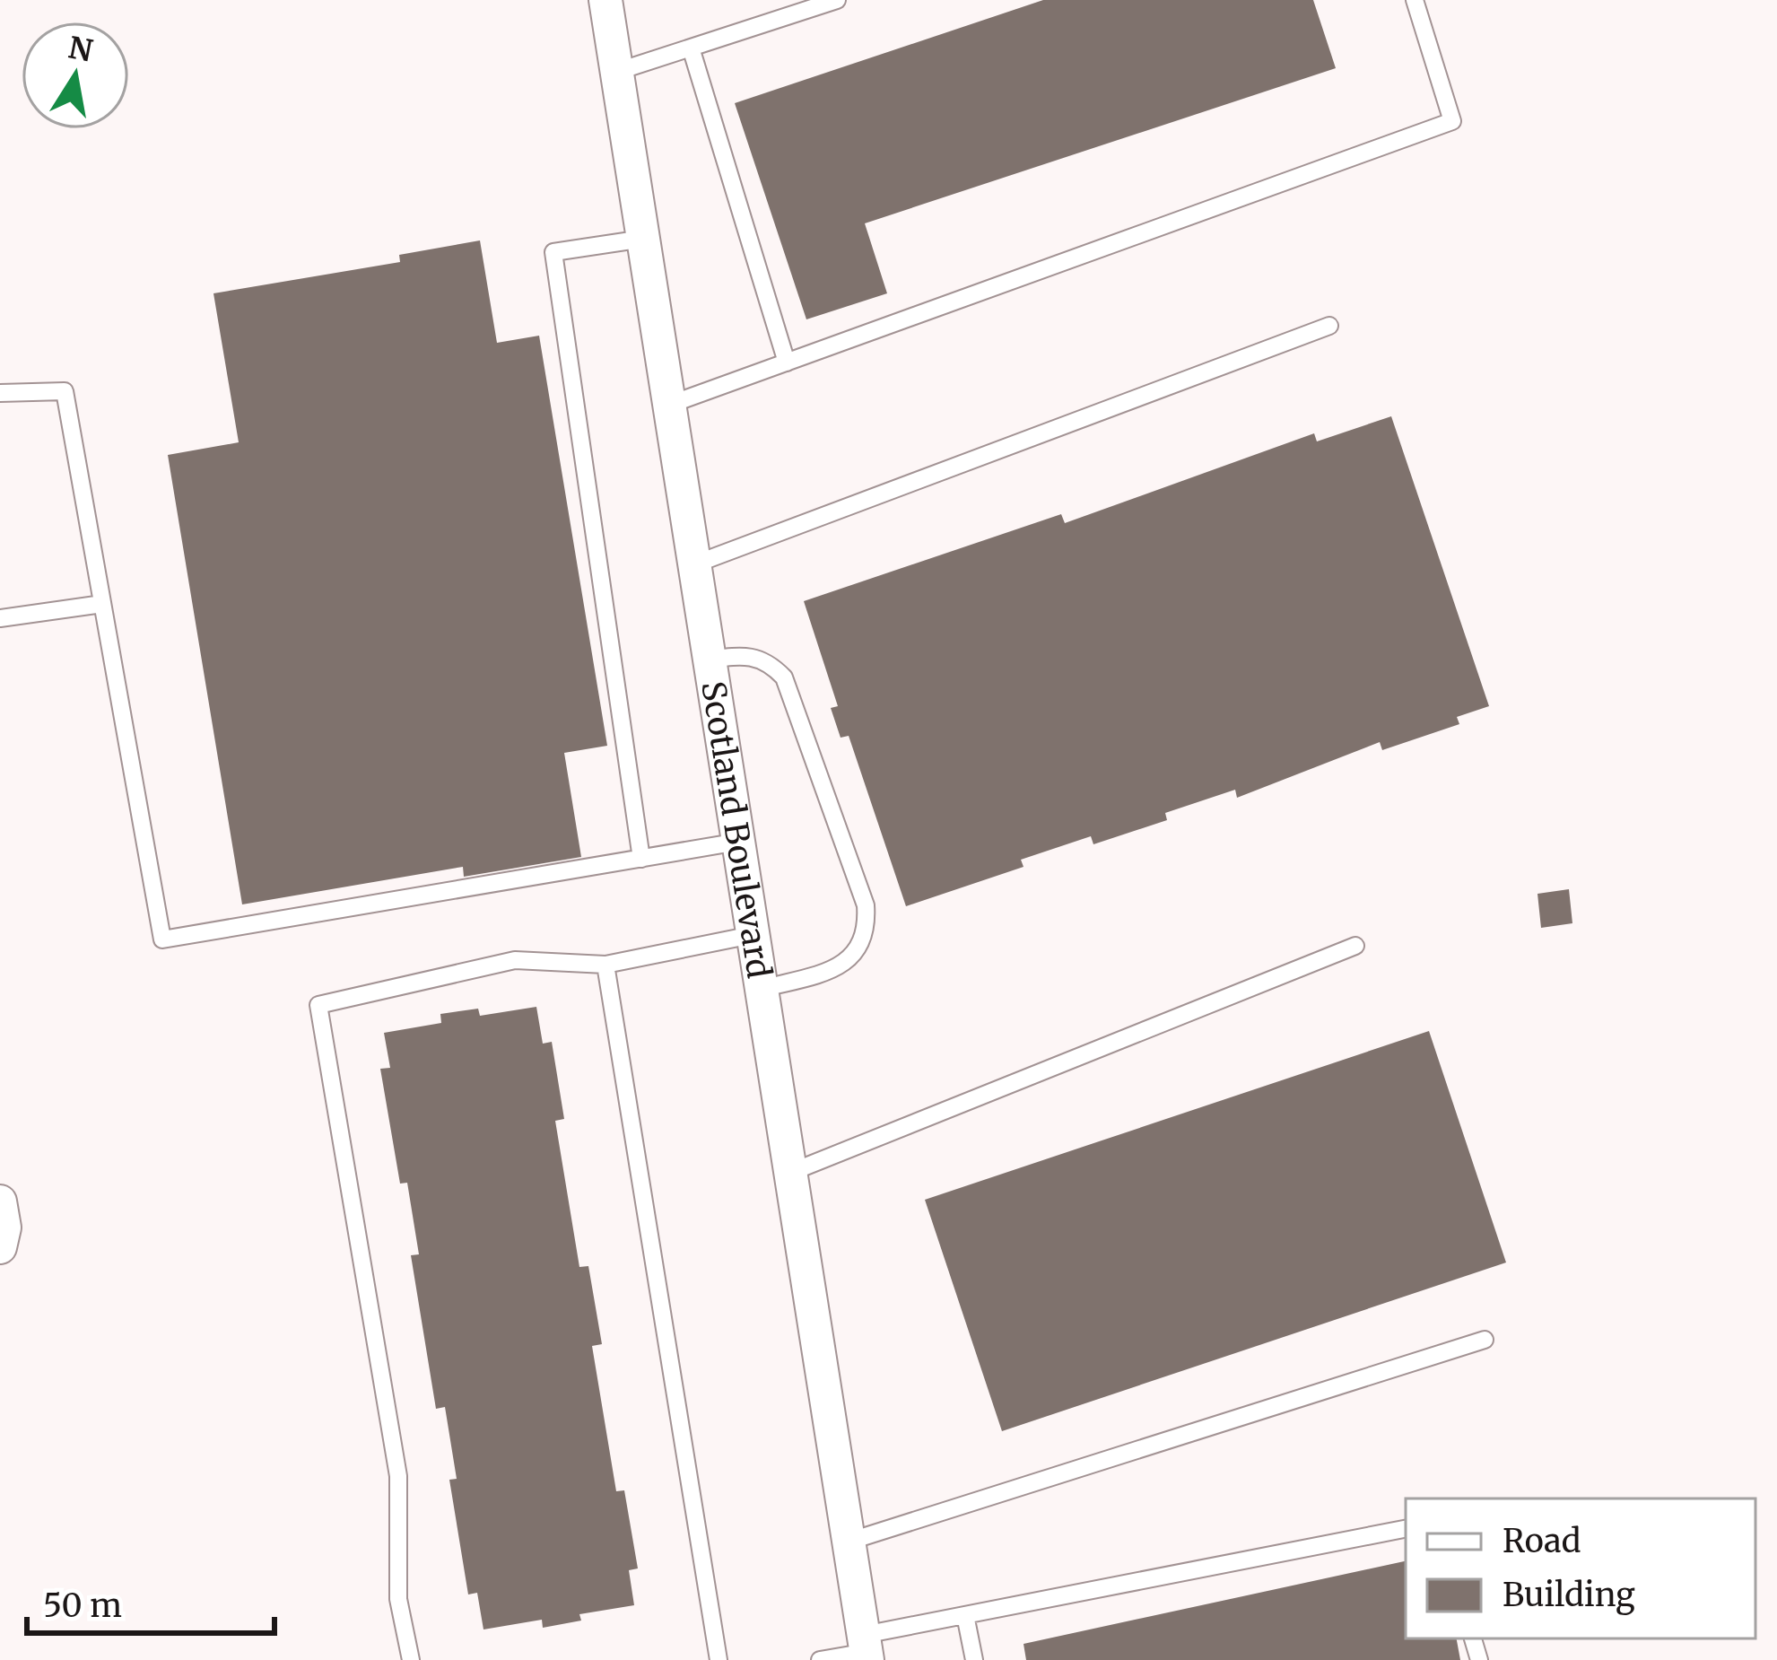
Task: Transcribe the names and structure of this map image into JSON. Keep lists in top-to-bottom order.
{
  "streets": {
    "street": ["Scotland Boulevard"]
  },
  "legend": ["Road", "Building"],
  "scale_bar": "50 m",
  "north": "top"
}
